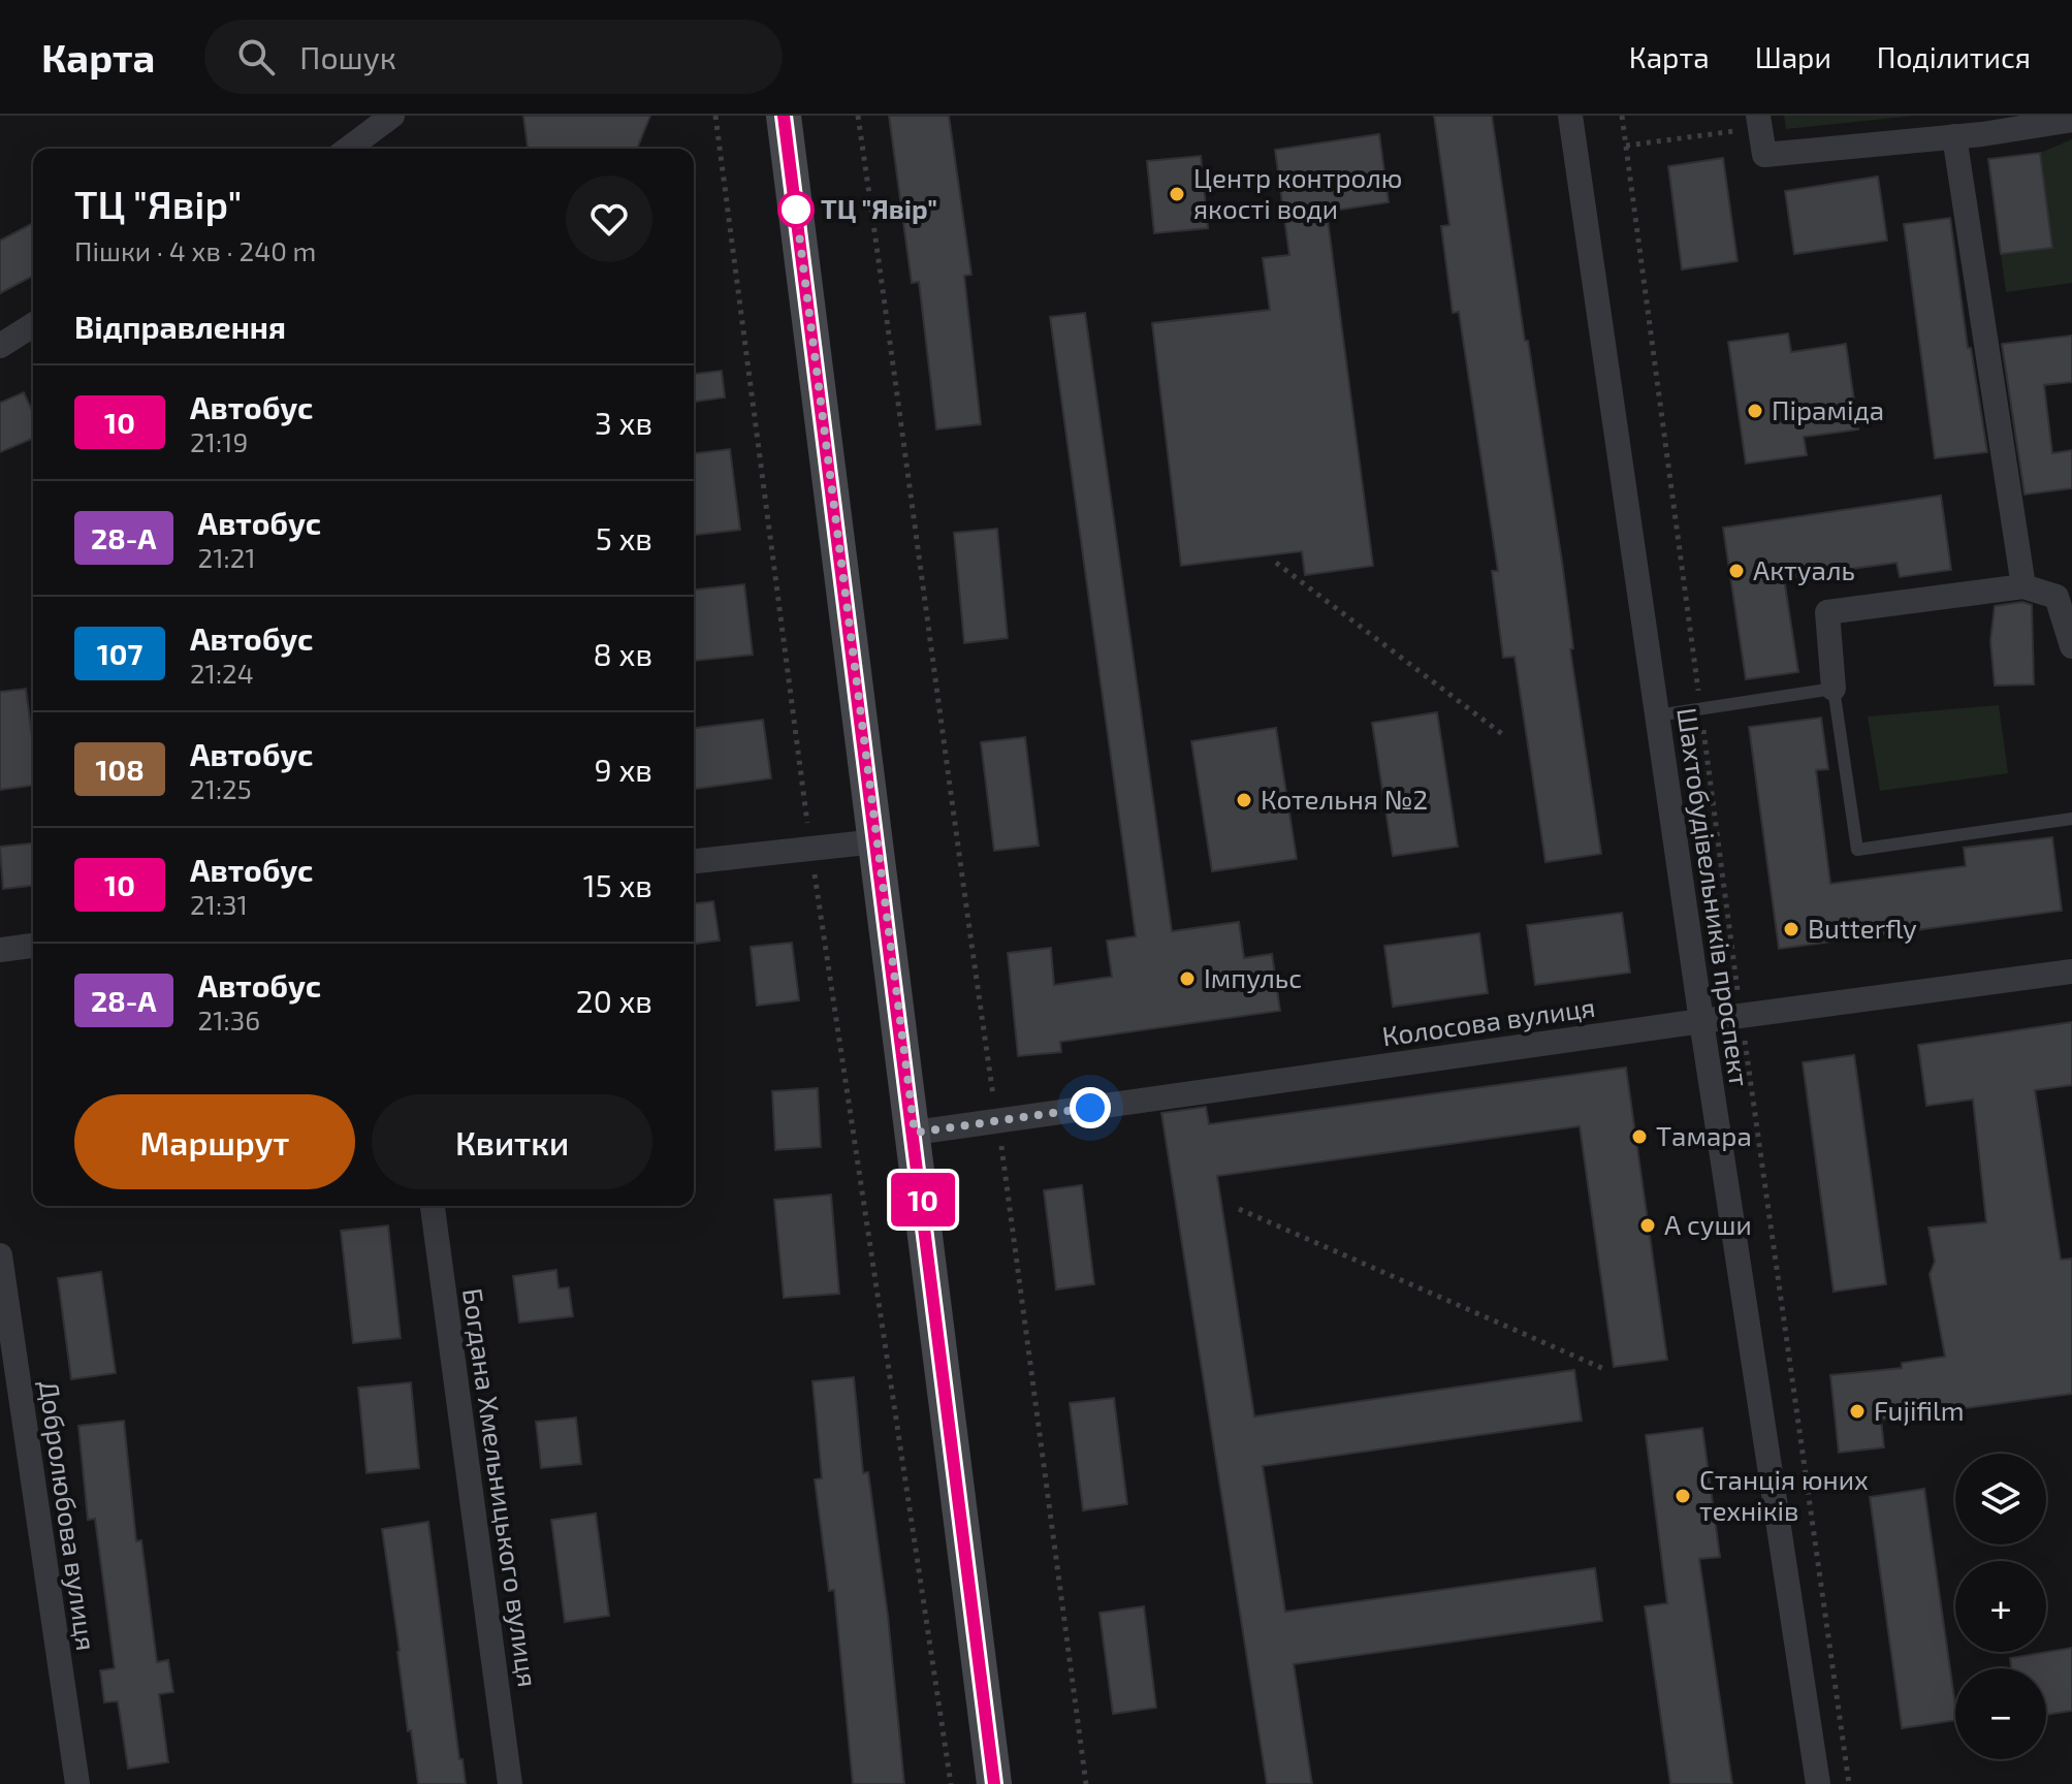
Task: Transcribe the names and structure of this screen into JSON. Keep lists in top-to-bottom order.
{
  "streets": {
    "street": [
      "Шахтобудівельників проспект",
      "Колосова вулиця",
      "Богдана Хмельницького вулиця",
      "Добролюбова вулиця"
    ]
  },
  "crossings": [
    ["Шахтобудівельників проспект", "Колосова вулиця"]
  ],
  "places": [
    "Центр контролю якості води",
    "ТЦ \"Явір\"",
    "Піраміда",
    "Актуаль",
    "Котельня №2",
    "Butterfly",
    "Імпульс",
    "Тамара",
    "А суши",
    "Fujifilm",
    "Станція юних техніків"
  ],
  "lines": ["bus line 10"],
  "page": {
    "header": "Карта",
    "search": "Пошук",
    "nav": ["Карта", "Шари", "Поділитися"],
    "on_map": "10",
    "heading": [
      ["ТЦ \"Явір\"", "Пішки · 4 хв · 240 m"],
      "Відправлення"
    ],
    "list": [
      {
        "mark": "10",
        "name": "Автобус",
        "note": "21:19",
        "value": "3 хв"
      },
      {
        "mark": "28-А",
        "name": "Автобус",
        "note": "21:21",
        "value": "5 хв"
      },
      {
        "mark": "107",
        "name": "Автобус",
        "note": "21:24",
        "value": "8 хв"
      },
      {
        "mark": "108",
        "name": "Автобус",
        "note": "21:25",
        "value": "9 хв"
      },
      {
        "mark": "10",
        "name": "Автобус",
        "note": "21:31",
        "value": "15 хв"
      },
      {
        "mark": "28-А",
        "name": "Автобус",
        "note": "21:36",
        "value": "20 хв"
      }
    ],
    "buttons": ["Маршрут", "Квитки"],
    "map_buttons": ["+", "−"]
  }
}
